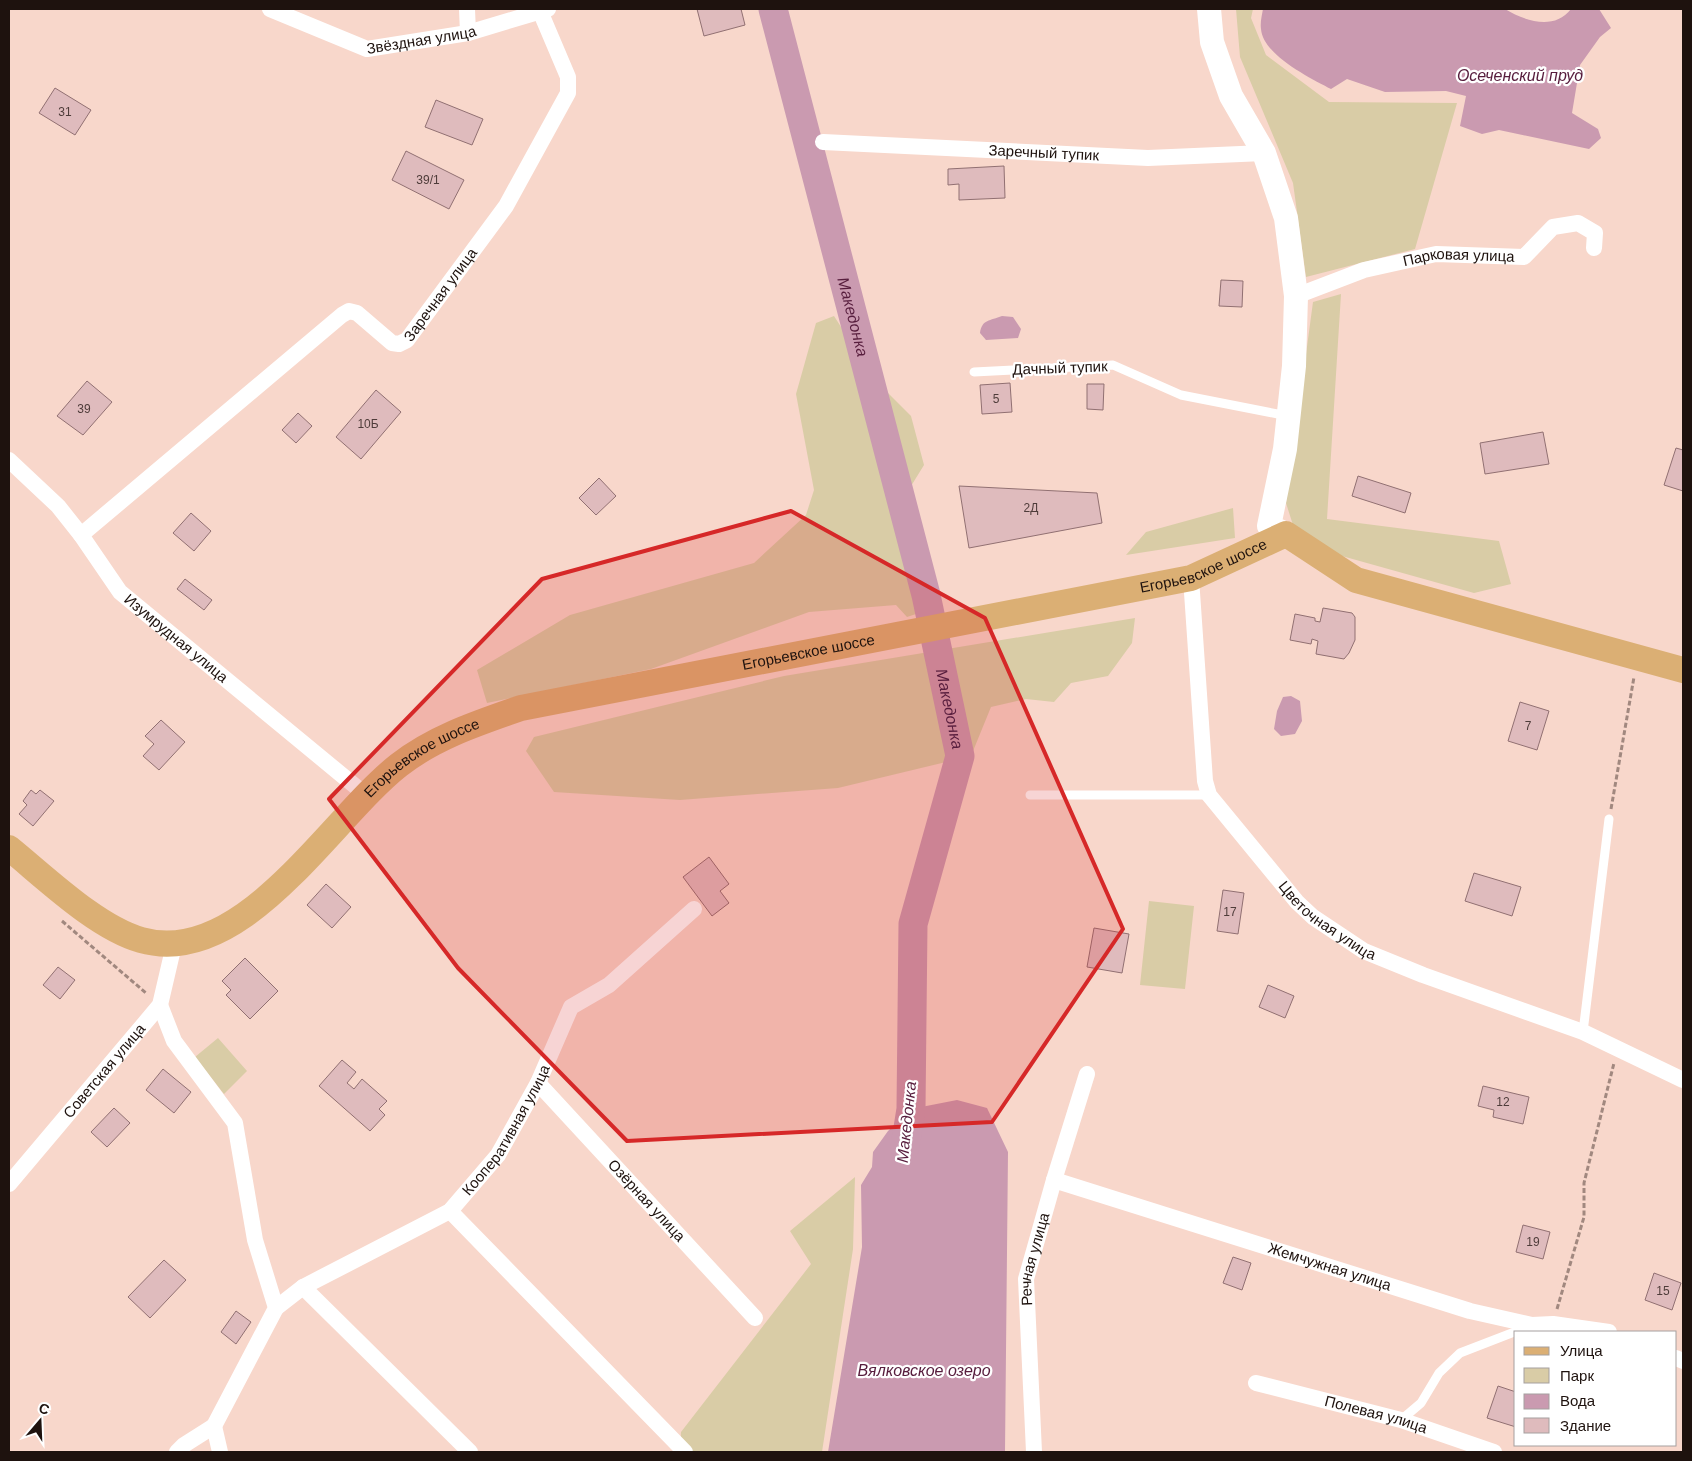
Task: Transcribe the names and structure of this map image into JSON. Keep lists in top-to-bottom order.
{
  "streets": {
    "main road": ["Егорьевское шоссе"],
    "street": [
      "Звёздная улица",
      "Заречный тупик",
      "Парковая улица",
      "Заречная улица",
      "Изумрудная улица",
      "Цветочная улица",
      "Советская улица",
      "Кооперативная улица",
      "Озёрная улица",
      "Речная улица",
      "Жемчужная улица",
      "Полевая улица"
    ],
    "lane": ["Дачный тупик"]
  },
  "crossings": [
    ["Звёздная улица", "Заречная улица"],
    ["Заречная улица", "Изумрудная улица"],
    ["Егорьевское шоссе", "Изумрудная улица"],
    ["Егорьевское шоссе", "Цветочная улица"],
    ["Егорьевское шоссе", "Советская улица"],
    ["Кооперативная улица", "Озёрная улица"],
    ["Речная улица", "Жемчужная улица"]
  ],
  "water": ["Осеченский пруд", "Македонка", "Вялковское озеро"],
  "house_numbers": [
    "31",
    "39/1",
    "5",
    "39",
    "10Б",
    "2Д",
    "7",
    "17",
    "12",
    "19",
    "15"
  ],
  "legend": [
    "Улица",
    "Парк",
    "Вода",
    "Здание"
  ],
  "north": "top"
}
